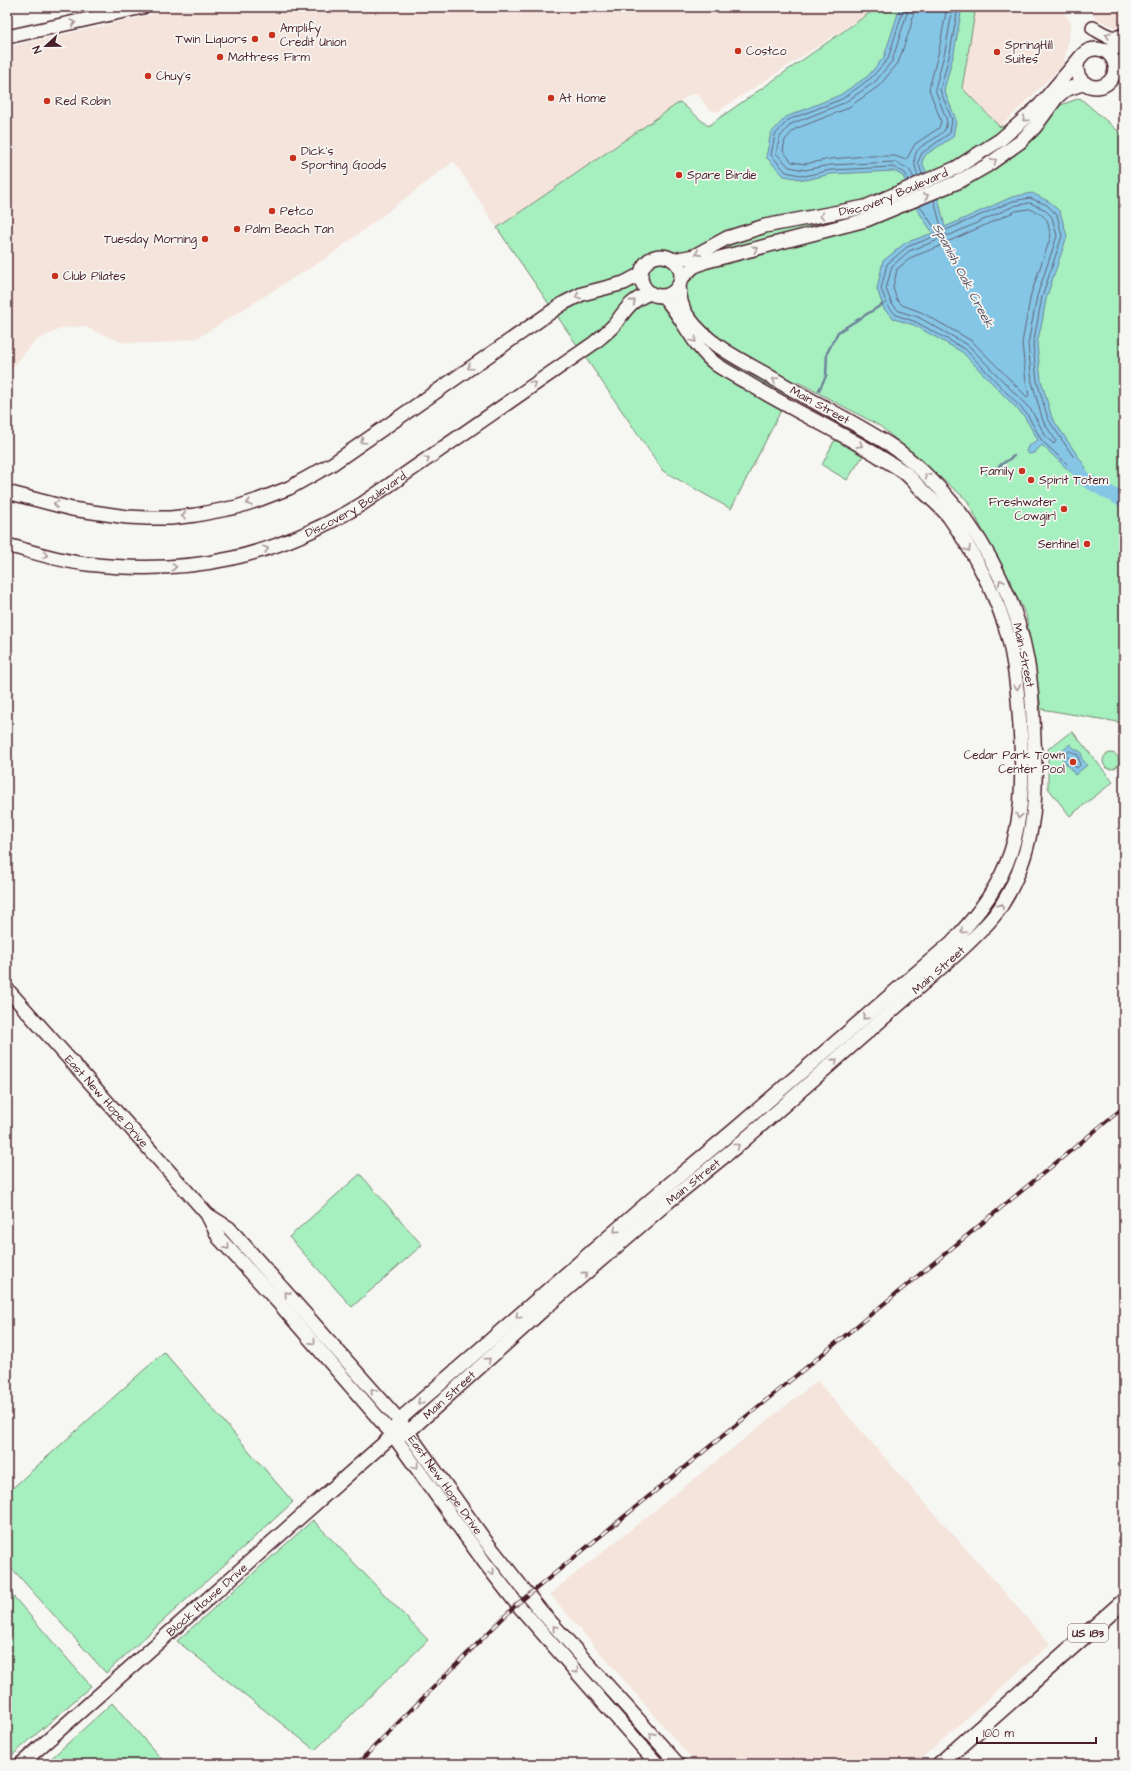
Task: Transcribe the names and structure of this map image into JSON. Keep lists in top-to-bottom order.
{
  "streets": {
    "main road": ["US 183"],
    "street": [
      "Discovery Boulevard",
      "Main Street",
      "East New Hope Drive",
      "Block House Drive"
    ]
  },
  "crossings": [
    ["Discovery Boulevard", "Main Street"],
    ["Main Street", "East New Hope Drive"],
    ["Main Street", "Block House Drive"],
    ["East New Hope Drive", "Block House Drive"]
  ],
  "water": ["Spanish Oak Creek"],
  "places": [
    "Amplify Credit Union",
    "Twin Liquors",
    "Costco",
    "SpringHill Suites",
    "Mattress Firm",
    "Chuy's",
    "At Home",
    "Red Robin",
    "Dick's Sporting Goods",
    "Spare Birdie",
    "Petco",
    "Palm Beach Tan",
    "Tuesday Morning",
    "Club Pilates",
    "Family",
    "Spirit Totem",
    "Freshwater Cowgirl",
    "Sentinel",
    "Cedar Park Town Center Pool"
  ],
  "scale_bar": "100 m",
  "north": "left"
}
